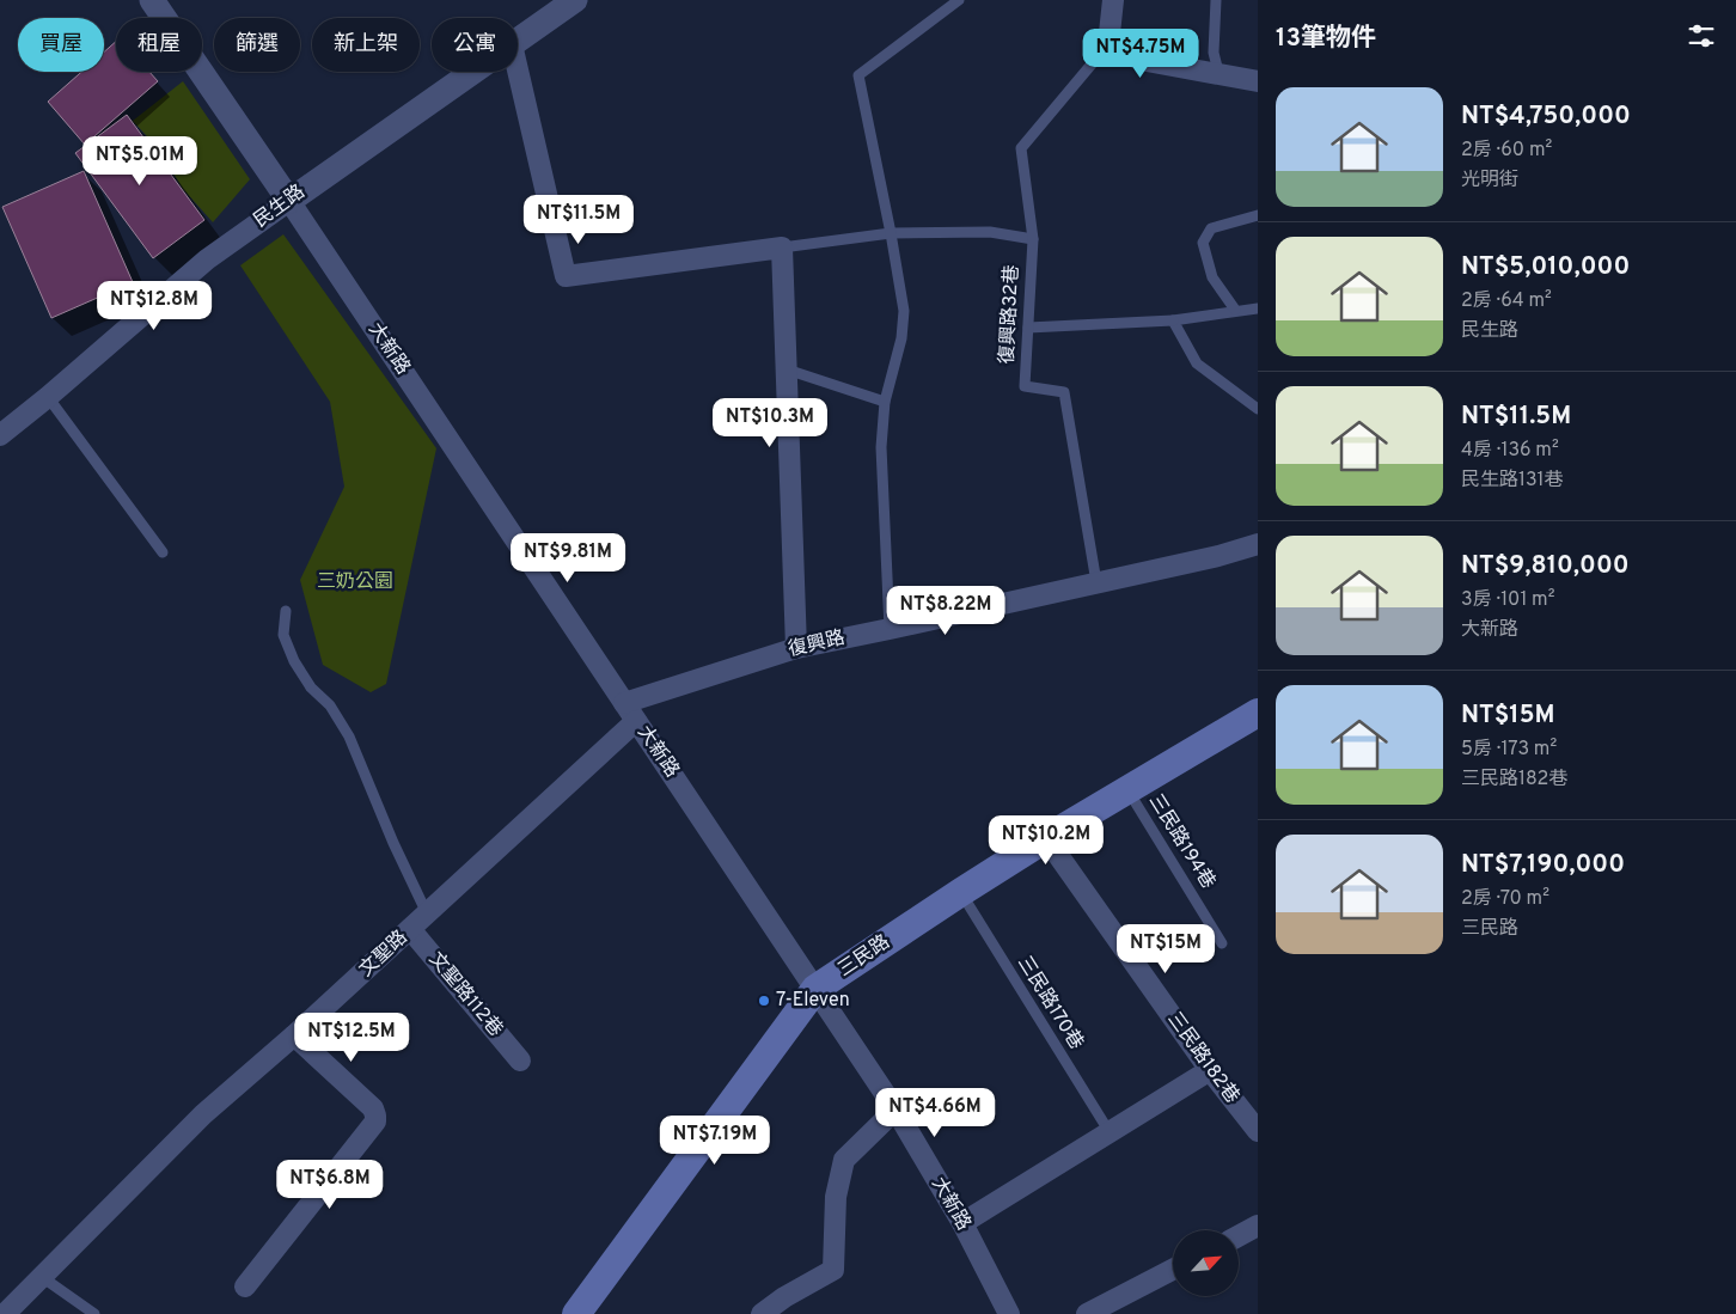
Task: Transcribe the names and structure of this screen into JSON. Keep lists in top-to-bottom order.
{
  "streets": {
    "main road": ["三民路"],
    "street": [
      "民生路",
      "大新路",
      "復興路",
      "文聖路",
      "文聖路112巷",
      "三民路182巷"
    ],
    "lane": ["復興路32巷", "三民路194巷", "三民路170巷"]
  },
  "crossings": [
    ["民生路", "大新路"],
    ["復興路32巷", "復興路"],
    ["大新路", "復興路"],
    ["大新路", "文聖路"],
    ["大新路", "三民路"],
    ["三民路194巷", "三民路"],
    ["文聖路", "文聖路112巷"],
    ["三民路", "三民路170巷"],
    ["三民路", "三民路182巷"]
  ],
  "parks": ["三奶公園"],
  "places": ["7-Eleven"],
  "north": "top right",
  "page": {
    "heading": "13筆物件",
    "chip": [
      "買屋",
      "租屋",
      "篩選",
      "新上架",
      "公寓"
    ],
    "price": [
      "NT$4.75M",
      "NT$5.01M",
      "NT$11.5M",
      "NT$12.8M",
      "NT$10.3M",
      "NT$9.81M",
      "NT$8.22M",
      "NT$10.2M",
      "NT$15M",
      "NT$12.5M",
      "NT$4.66M",
      "NT$7.19M",
      "NT$6.8M"
    ],
    "list": [
      {
        "name": "NT$4,750,000",
        "note": "2房 · 60 m² · 光明街"
      },
      {
        "name": "NT$5,010,000",
        "note": "2房 · 64 m² · 民生路"
      },
      {
        "name": "NT$11.5M",
        "note": "4房 · 136 m² · 民生路131巷"
      },
      {
        "name": "NT$9,810,000",
        "note": "3房 · 101 m² · 大新路"
      },
      {
        "name": "NT$15M",
        "note": "5房 · 173 m² · 三民路182巷"
      },
      {
        "name": "NT$7,190,000",
        "note": "2房 · 70 m² · 三民路"
      }
    ]
  }
}
